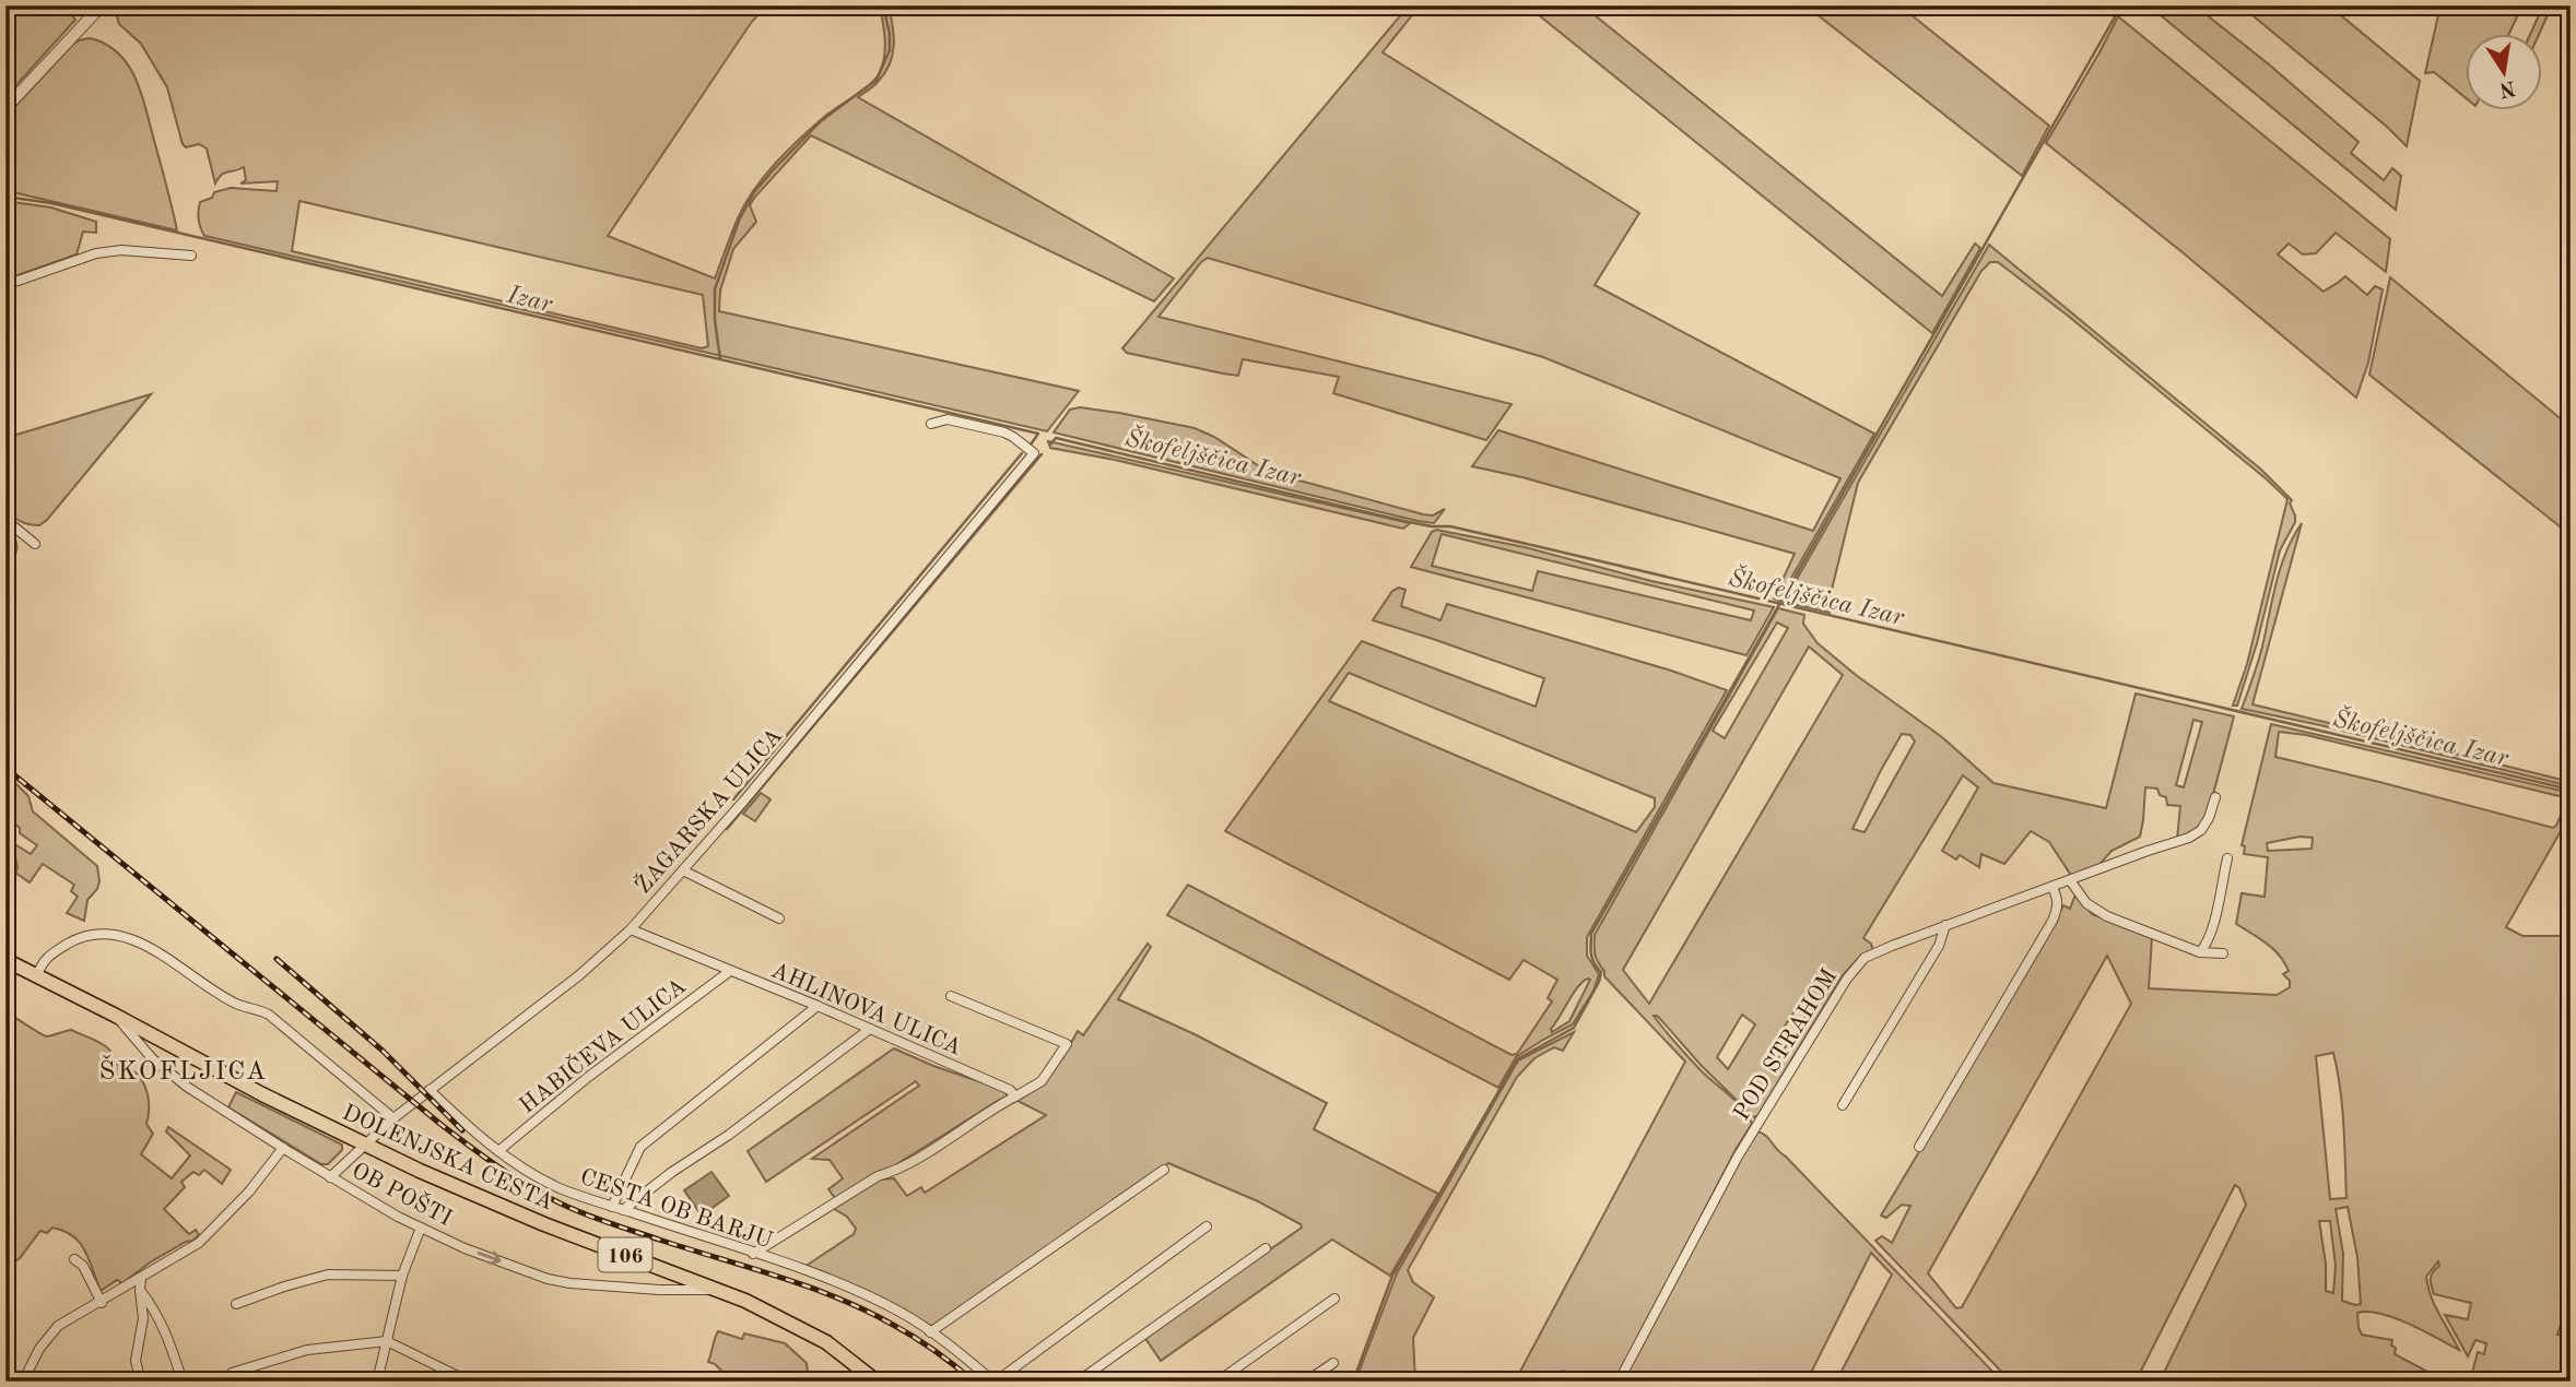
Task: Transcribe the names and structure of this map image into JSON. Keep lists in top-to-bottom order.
{
  "streets": {
    "main road": ["DOLENJSKA CESTA", "106"],
    "street": [
      "ŽAGARSKA ULICA",
      "AHLINOVA ULICA",
      "POD STRAHOM",
      "HABIČEVA ULICA",
      "OB POŠTI",
      "CESTA OB BARJU"
    ]
  },
  "crossings": [
    ["ŽAGARSKA ULICA", "AHLINOVA ULICA"],
    ["ŽAGARSKA ULICA", "DOLENJSKA CESTA"],
    ["ŽAGARSKA ULICA", "OB POŠTI"],
    ["ŽAGARSKA ULICA", "CESTA OB BARJU"],
    ["AHLINOVA ULICA", "HABIČEVA ULICA"],
    ["HABIČEVA ULICA", "CESTA OB BARJU"],
    ["DOLENJSKA CESTA", "OB POŠTI"]
  ],
  "one_way": ["OB POŠTI"],
  "districts": ["ŠKOFLJICA"],
  "water": ["Izar", "Škofeljščica Izar"],
  "north": "bottom"
}
